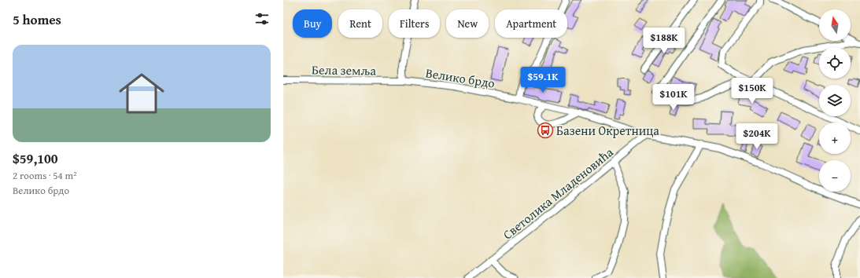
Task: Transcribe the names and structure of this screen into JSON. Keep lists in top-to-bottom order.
{
  "streets": {
    "street": ["Бела земља", "Велико брдо", "Светолика Младеновића"]
  },
  "crossings": [
    ["Бела земља", "Велико брдо"],
    ["Велико брдо", "Светолика Младеновића"]
  ],
  "places": {
    "bus stop": ["Базени Окретница"]
  },
  "north": "top",
  "page": {
    "heading": "5 homes",
    "map_buttons": ["+", "−"],
    "chip": [
      "Buy",
      "Rent",
      "Filters",
      "New",
      "Apartment"
    ],
    "price": [
      "$188K",
      "$59.1K",
      "$150K",
      "$101K",
      "$204K"
    ],
    "list": [
      {
        "name": "$59,100",
        "note": "2 rooms · 54 m² · Велико брдо"
      }
    ]
  }
}
